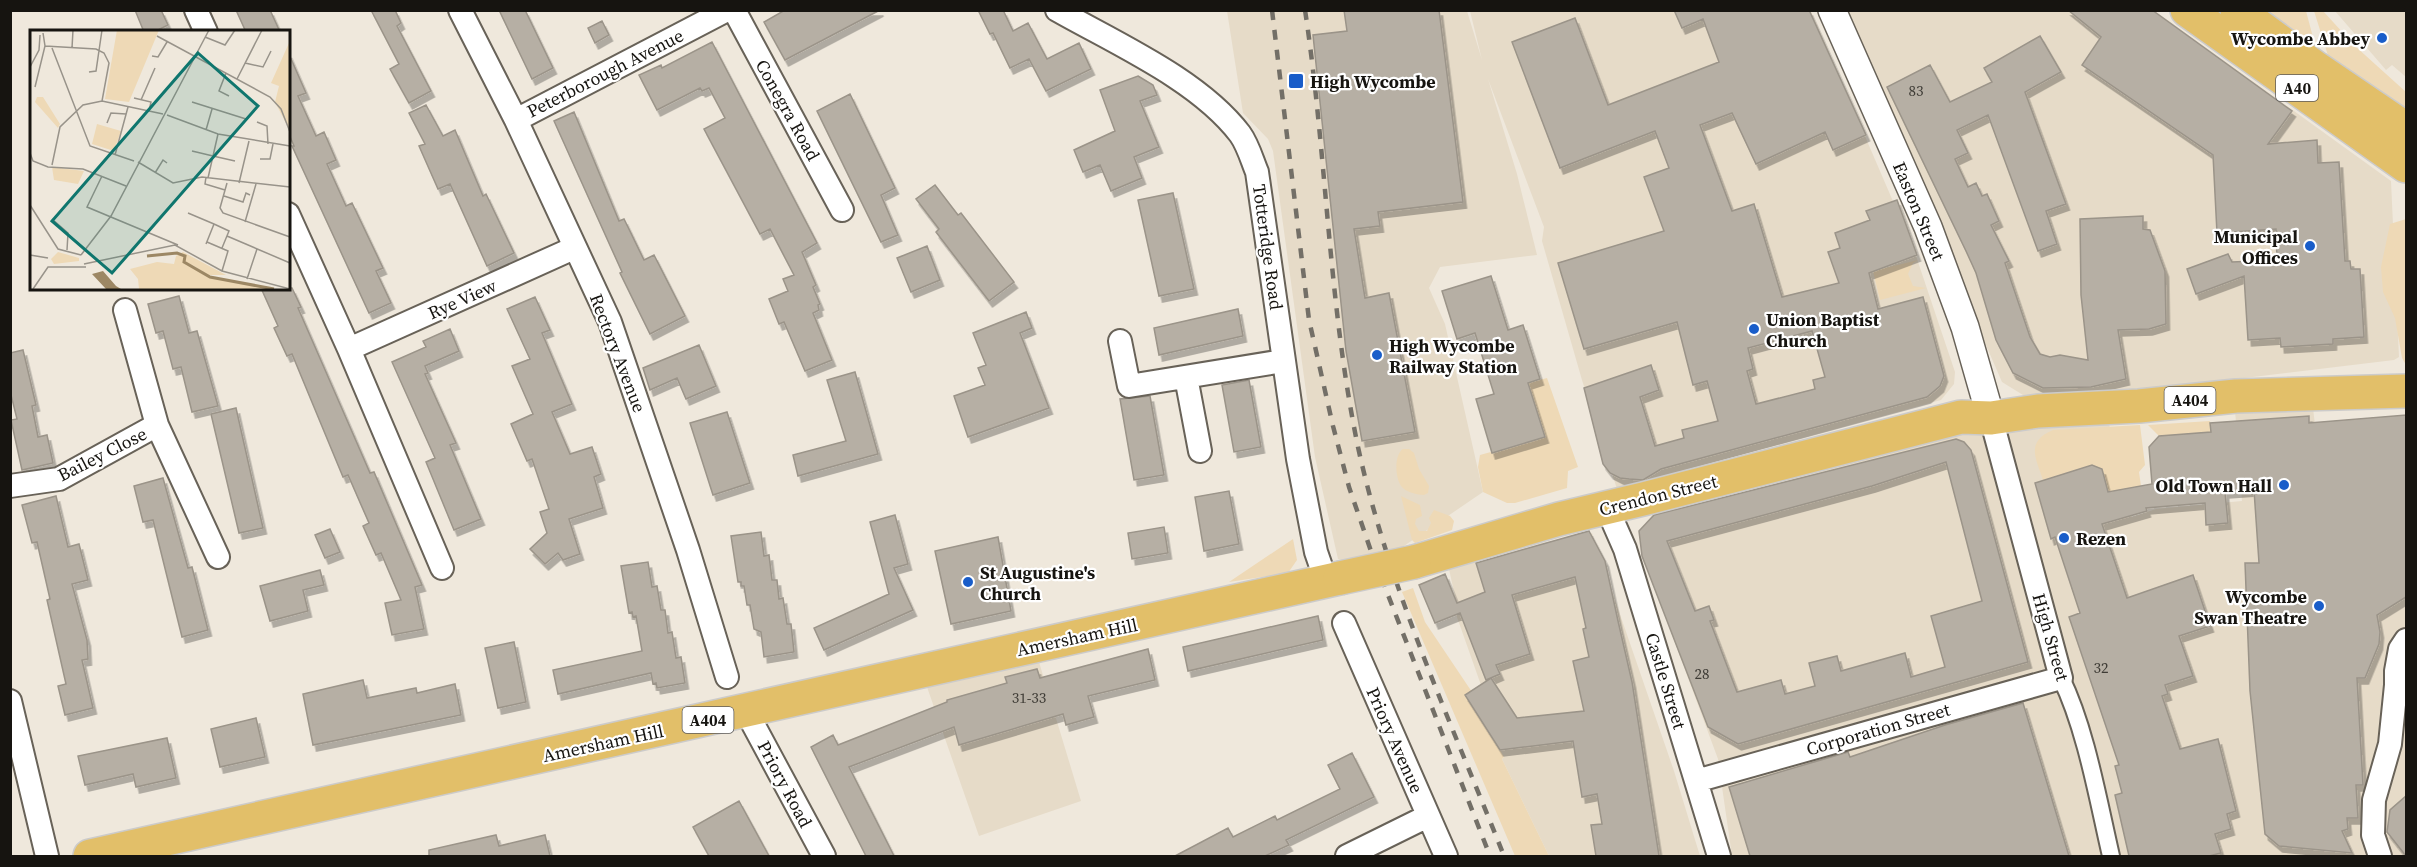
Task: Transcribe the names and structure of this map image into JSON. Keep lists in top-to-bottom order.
{
  "streets": {
    "main road": [
      "A40",
      "A404",
      "Crendon Street",
      "Amersham Hill"
    ],
    "street": [
      "Peterborough Avenue",
      "Conegra Road",
      "Easton Street",
      "Totteridge Road",
      "Rye View",
      "Rectory Avenue",
      "Bailey Close",
      "High Street",
      "Castle Street",
      "Corporation Street",
      "Priory Avenue",
      "Priory Road"
    ]
  },
  "crossings": [
    ["Peterborough Avenue", "Rectory Avenue"],
    ["Easton Street", "A404"],
    ["Easton Street", "Crendon Street"],
    ["Easton Street", "High Street"],
    ["Totteridge Road", "Crendon Street"],
    ["Totteridge Road", "Amersham Hill"],
    ["Rye View", "Rectory Avenue"],
    ["A404", "Crendon Street"],
    ["A404", "High Street"],
    ["Crendon Street", "Amersham Hill"],
    ["Crendon Street", "High Street"],
    ["Crendon Street", "Castle Street"],
    ["Amersham Hill", "Priory Road"],
    ["High Street", "Corporation Street"],
    ["Castle Street", "Corporation Street"]
  ],
  "places": {
    "other": [
      "Wycombe Abbey",
      "Municipal Offices",
      "Union Baptist Church",
      "High Wycombe Railway Station",
      "Old Town Hall",
      "Rezen",
      "St Augustine's Church",
      "Wycombe Swan Theatre"
    ],
    "transit": ["High Wycombe"]
  },
  "house_numbers": [
    "83",
    "32",
    "28",
    "31-33"
  ]
}
